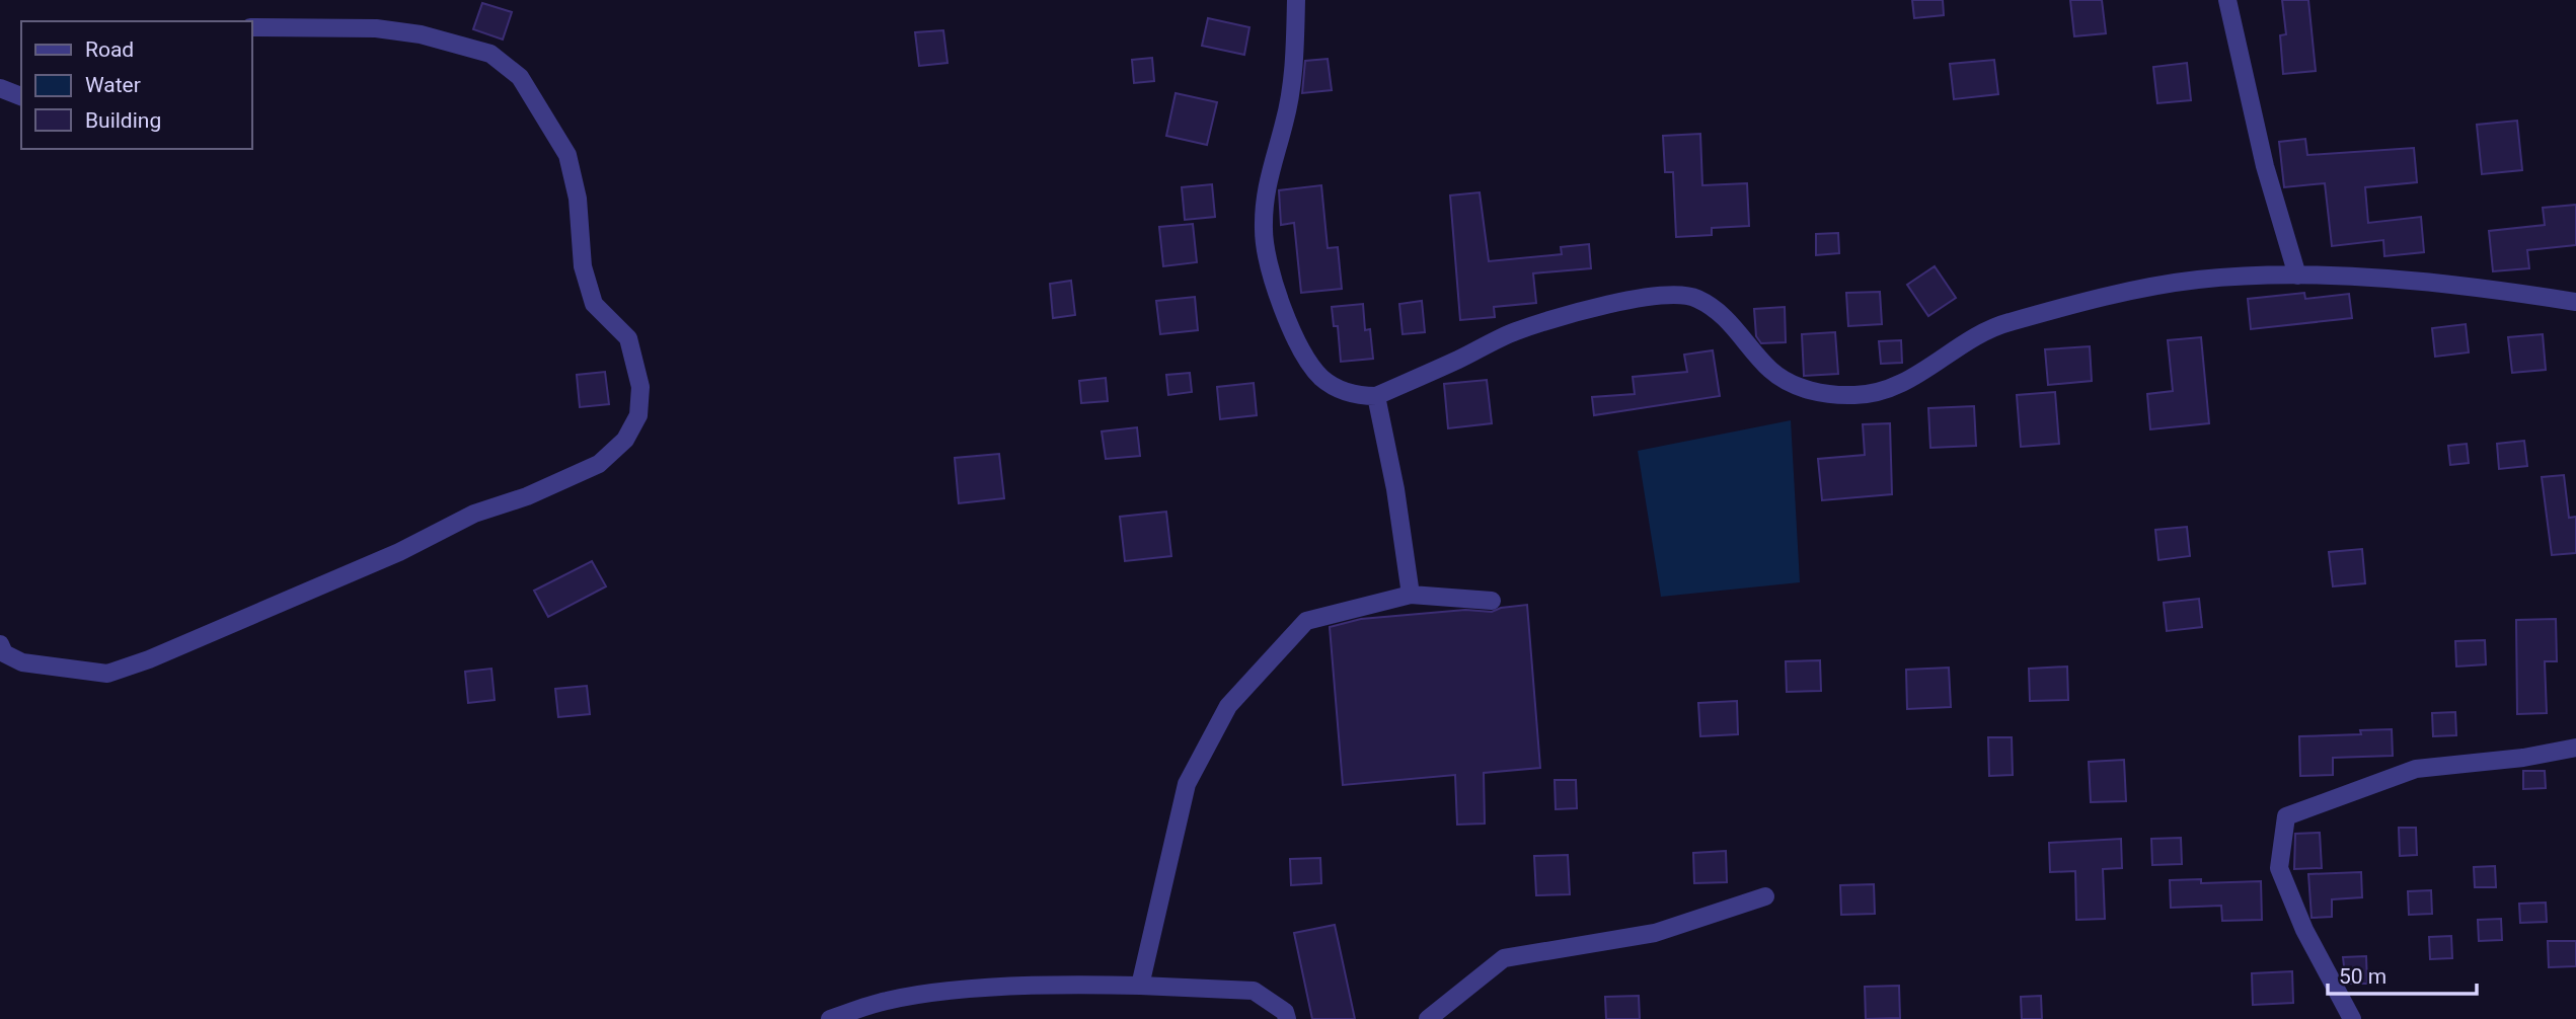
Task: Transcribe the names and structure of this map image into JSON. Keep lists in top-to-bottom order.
{
  "legend": ["Road", "Water", "Building"],
  "scale_bar": "50 m"
}
